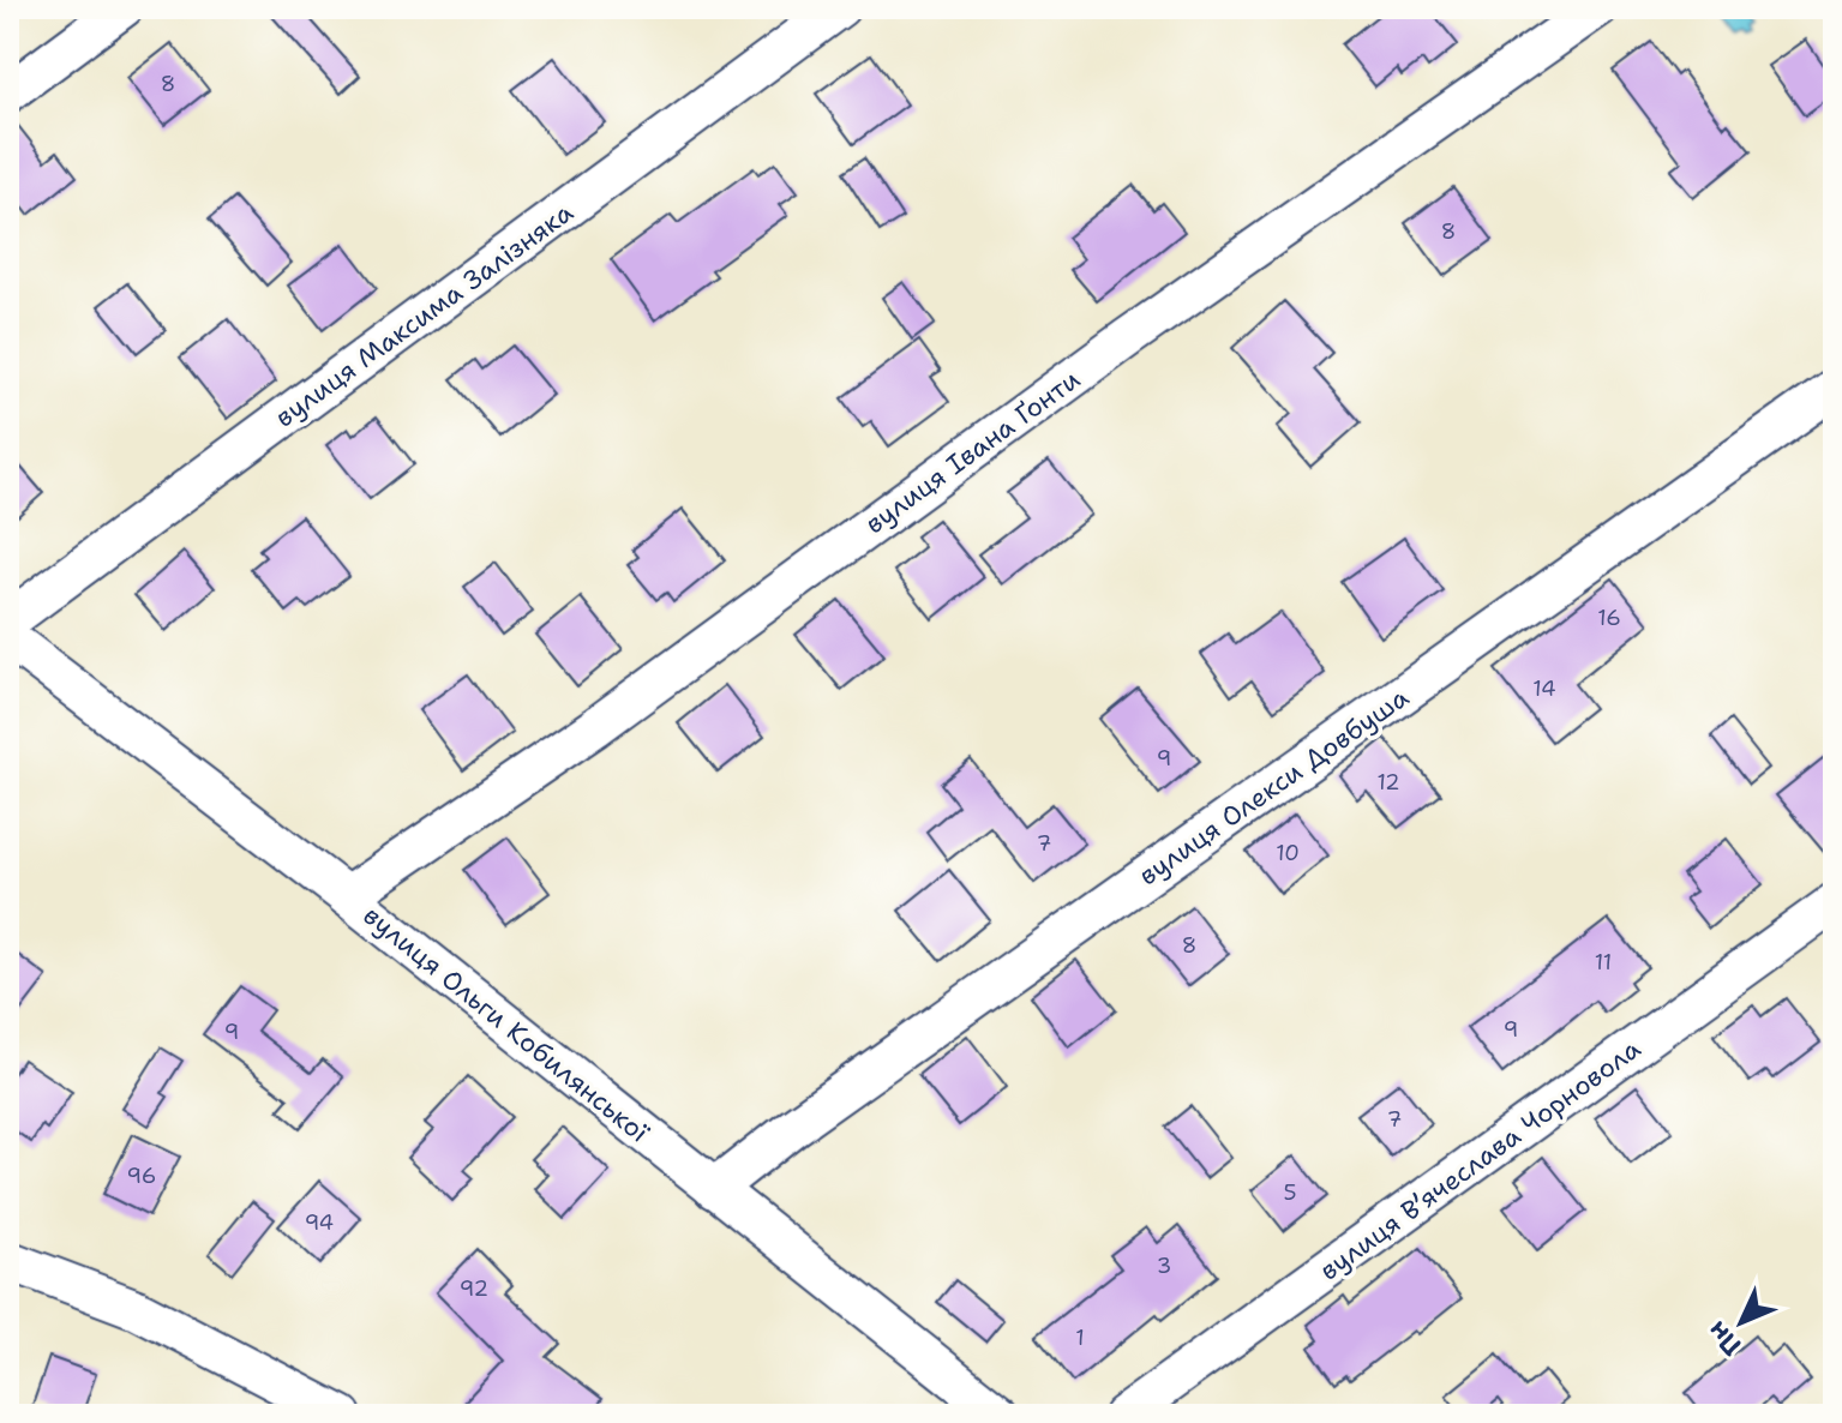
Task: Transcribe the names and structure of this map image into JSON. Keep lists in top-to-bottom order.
{
  "streets": {
    "street": [
      "вулиця Максима Залізняка",
      "вулиця Івана Ґонти",
      "вулиця Олекси Довбуша",
      "вулиця Ольги Кобилянської",
      "вулиця Вʼячеслава Чорновола"
    ]
  },
  "crossings": [
    ["вулиця Івана Ґонти", "вулиця Ольги Кобилянської"],
    ["вулиця Олекси Довбуша", "вулиця Ольги Кобилянської"]
  ],
  "house_numbers": [
    "8",
    "8",
    "16",
    "14",
    "9",
    "12",
    "7",
    "10",
    "8",
    "11",
    "9",
    "9",
    "7",
    "96",
    "5",
    "94",
    "3",
    "92",
    "1"
  ],
  "north": "bottom left"
}
